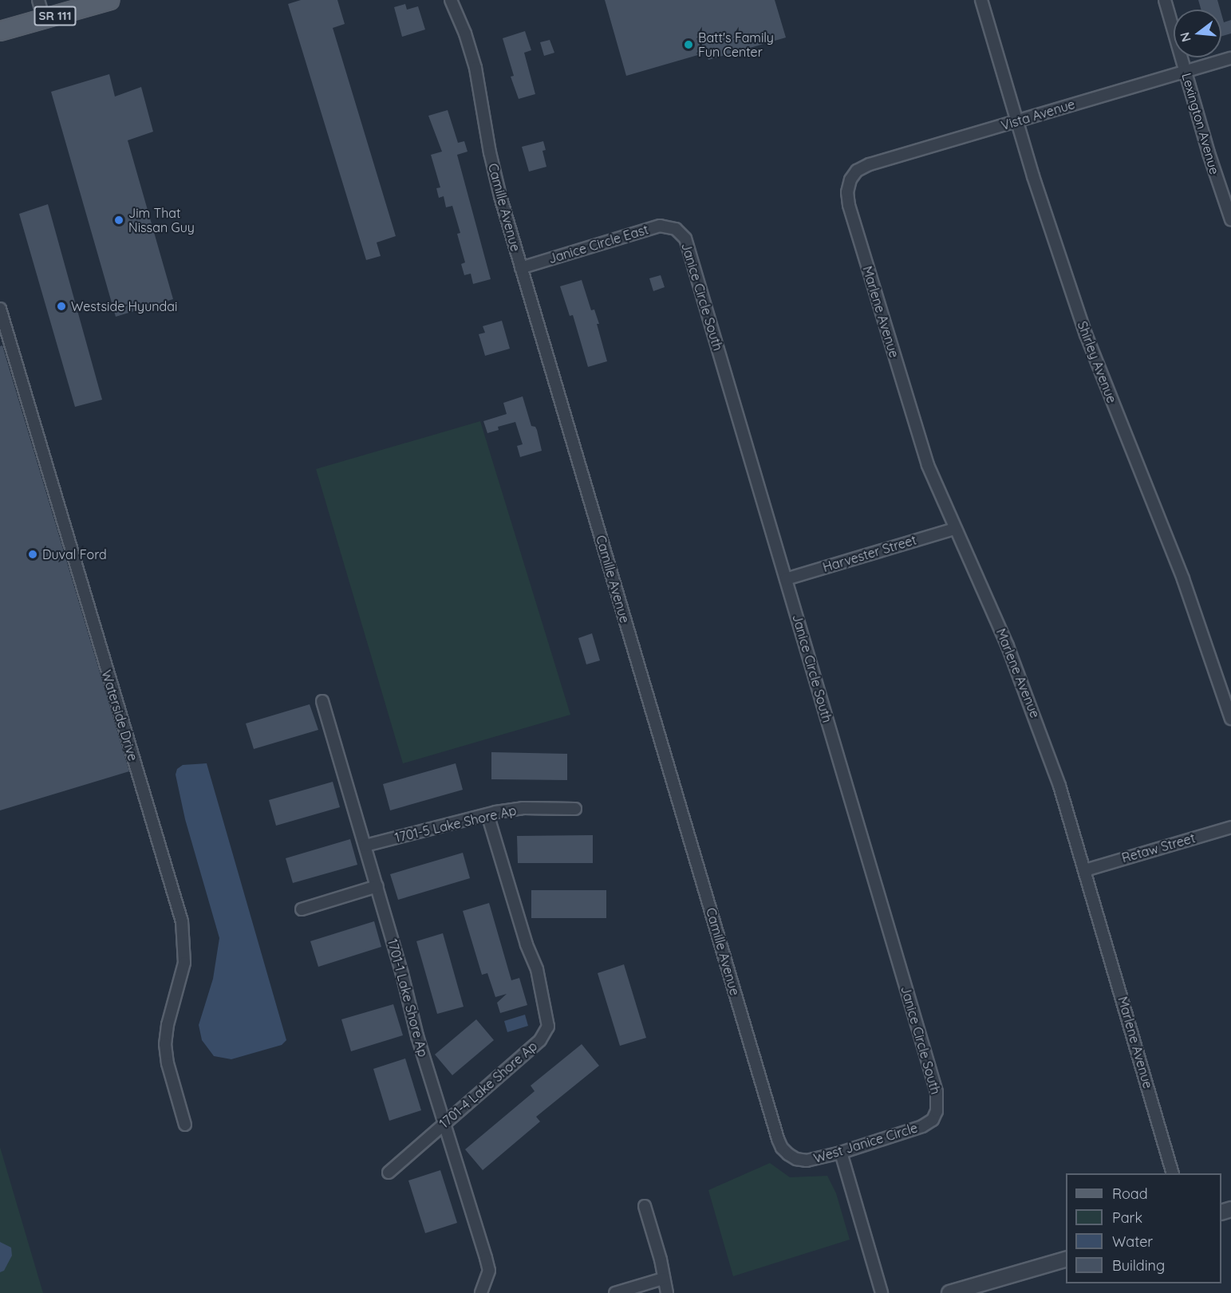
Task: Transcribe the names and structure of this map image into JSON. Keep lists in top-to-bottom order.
{
  "streets": {
    "main road": ["SR 111"],
    "street": [
      "Vista Avenue",
      "Lexington Avenue",
      "Camille Avenue",
      "Janice Circle East",
      "Janice Circle South",
      "Marlene Avenue",
      "Shirley Avenue",
      "Harvester Street",
      "Waterside Drive",
      "1701-5 Lake Shore Ap",
      "Retaw Street",
      "1701-1 Lake Shore Ap",
      "1701-4 Lake Shore Ap",
      "West Janice Circle"
    ]
  },
  "crossings": [
    ["Vista Avenue", "Lexington Avenue"],
    ["Vista Avenue", "Marlene Avenue"],
    ["Vista Avenue", "Shirley Avenue"],
    ["Camille Avenue", "Janice Circle East"],
    ["Camille Avenue", "West Janice Circle"],
    ["Janice Circle East", "Janice Circle South"],
    ["Janice Circle South", "Harvester Street"],
    ["Janice Circle South", "West Janice Circle"],
    ["Marlene Avenue", "Harvester Street"],
    ["Marlene Avenue", "Retaw Street"],
    ["1701-5 Lake Shore Ap", "1701-1 Lake Shore Ap"],
    ["1701-5 Lake Shore Ap", "1701-4 Lake Shore Ap"],
    ["1701-1 Lake Shore Ap", "1701-4 Lake Shore Ap"]
  ],
  "places": [
    "Batt's Family Fun Center",
    "Jim That Nissan Guy",
    "Westside Hyundai",
    "Duval Ford"
  ],
  "legend": [
    "Road",
    "Park",
    "Water",
    "Building"
  ],
  "north": "left"
}
